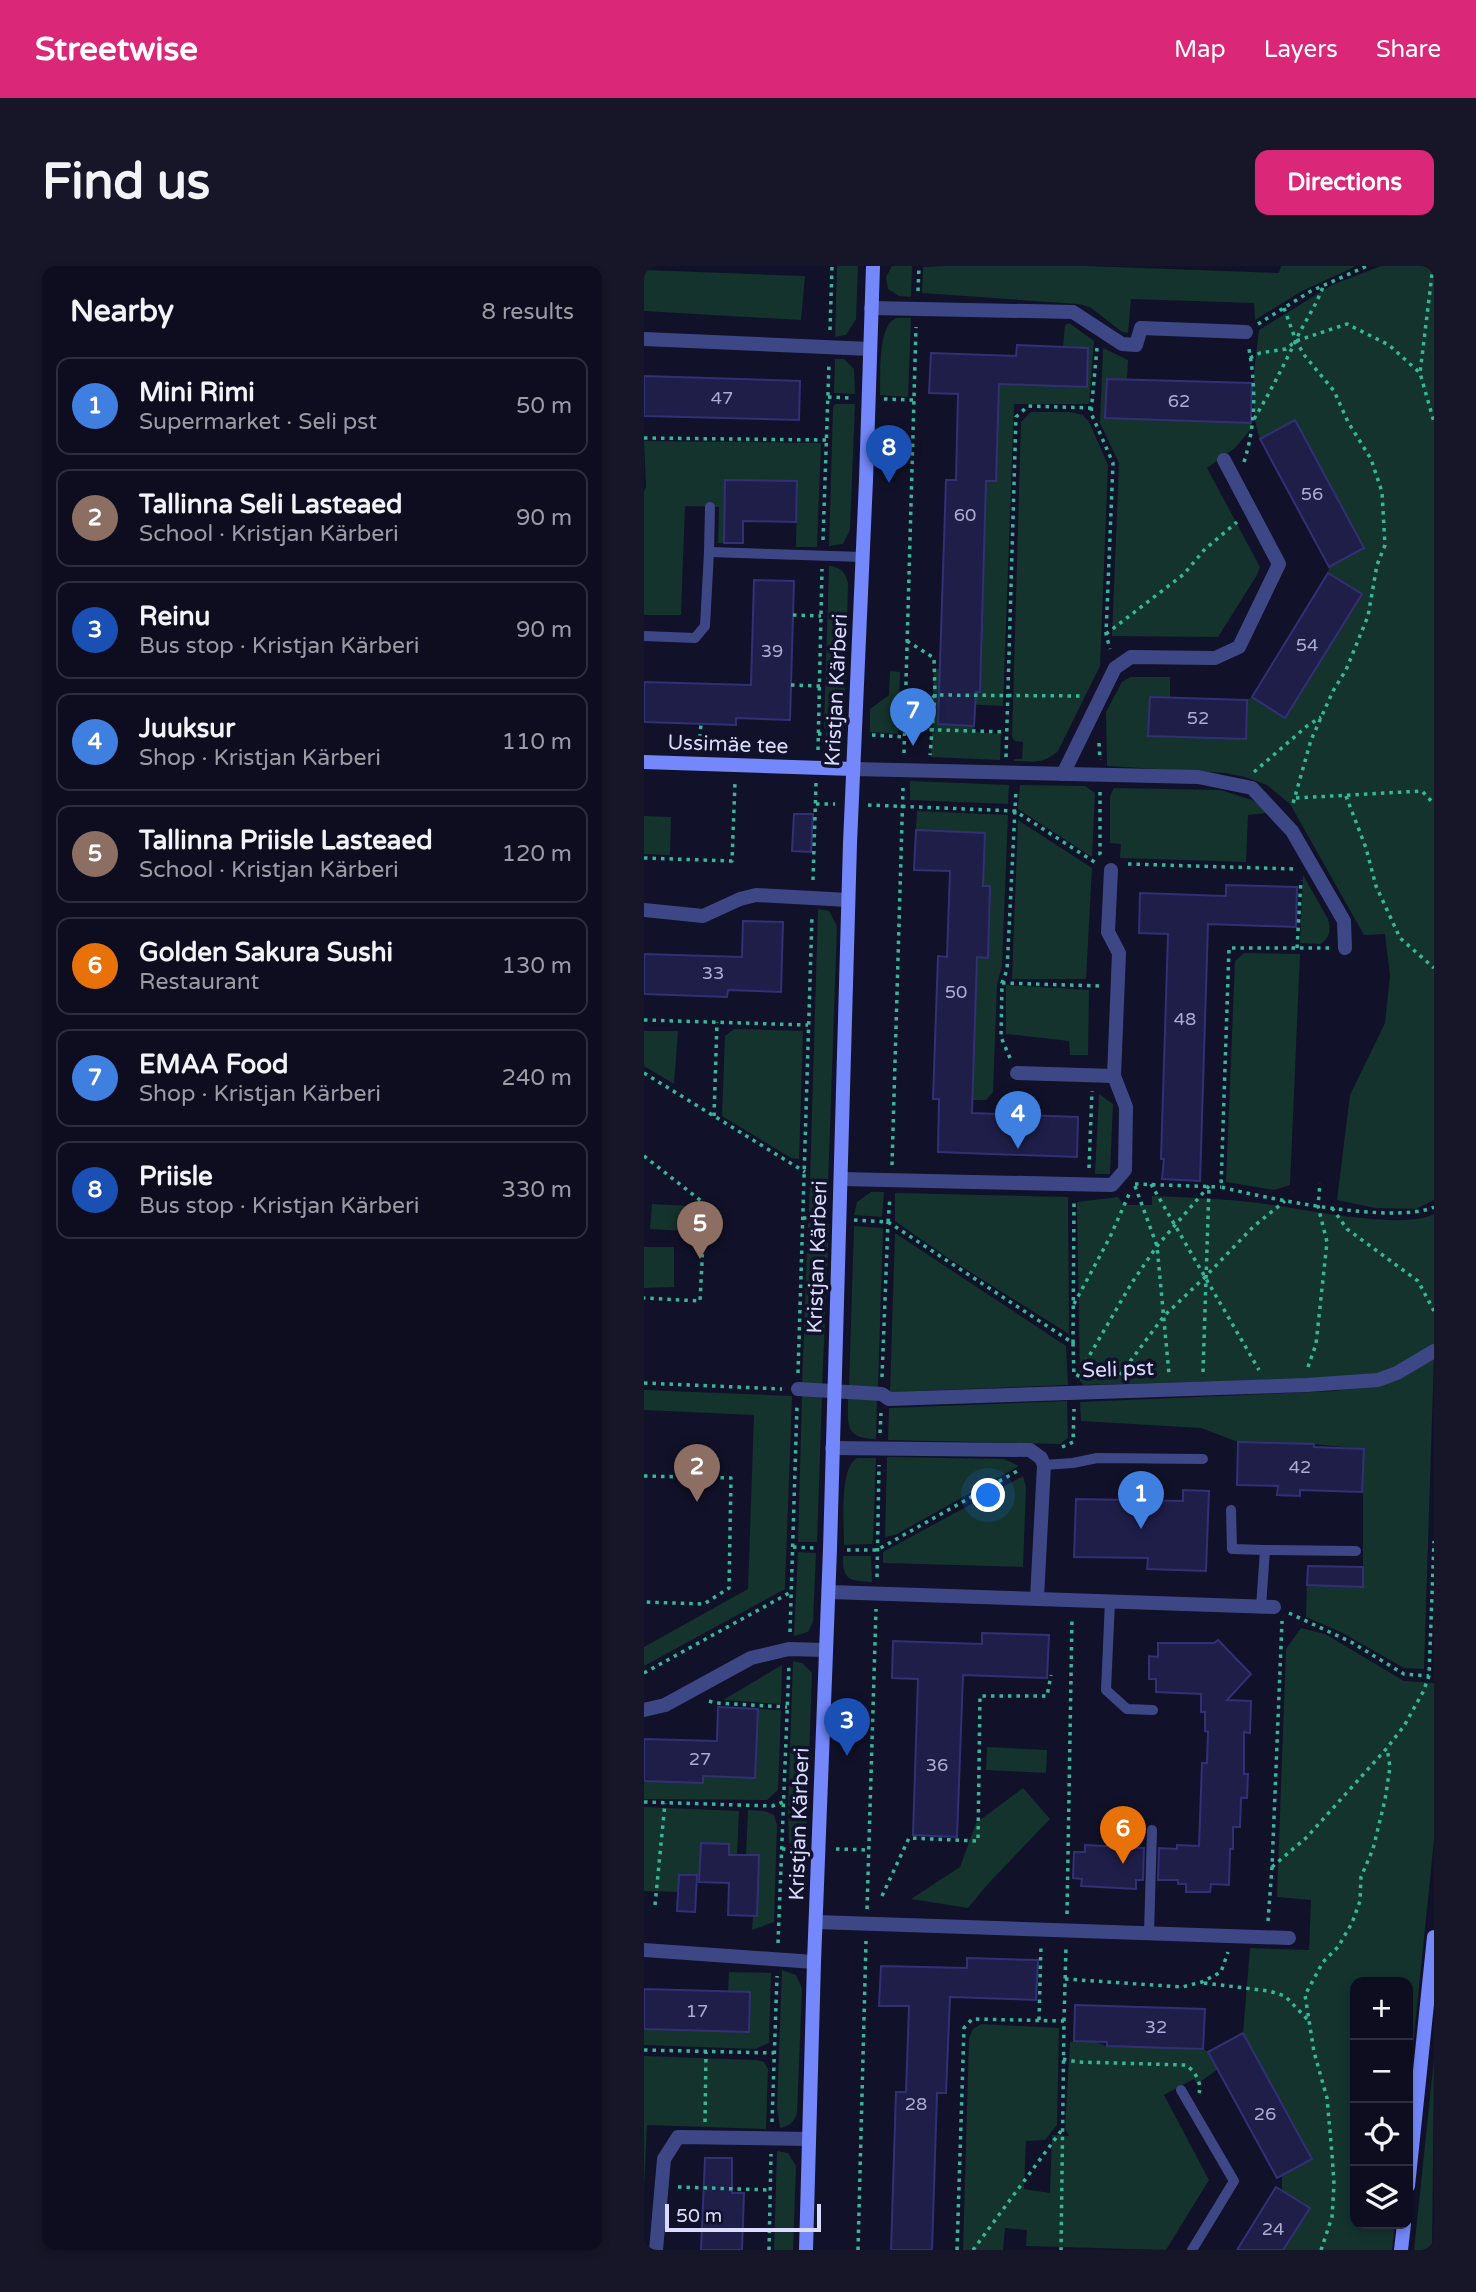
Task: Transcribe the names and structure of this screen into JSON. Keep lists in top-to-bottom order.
{
  "streets": {
    "street": ["Kristjan Kärberi", "Ussimäe tee", "Seli pst"]
  },
  "crossings": [
    ["Kristjan Kärberi", "Ussimäe tee"],
    ["Kristjan Kärberi", "Seli pst"]
  ],
  "house_numbers": [
    "47",
    "62",
    "56",
    "60",
    "54",
    "39",
    "52",
    "33",
    "50",
    "48",
    "42",
    "27",
    "36",
    "17",
    "32",
    "28",
    "26",
    "24"
  ],
  "scale_bar": "50 m",
  "page": {
    "header": "Streetwise",
    "nav": ["Map", "Layers", "Share"],
    "buttons": "Directions",
    "title": "Find us",
    "heading": ["Nearby", "8 results"],
    "list": [
      {
        "mark": "1",
        "name": "Mini Rimi",
        "note": "Supermarket · Seli pst",
        "value": "50 m"
      },
      {
        "mark": "2",
        "name": "Tallinna Seli Lasteaed",
        "note": "School · Kristjan Kärberi",
        "value": "90 m"
      },
      {
        "mark": "3",
        "name": "Reinu",
        "note": "Bus stop · Kristjan Kärberi",
        "value": "90 m"
      },
      {
        "mark": "4",
        "name": "Juuksur",
        "note": "Shop · Kristjan Kärberi",
        "value": "110 m"
      },
      {
        "mark": "5",
        "name": "Tallinna Priisle Lasteaed",
        "note": "School · Kristjan Kärberi",
        "value": "120 m"
      },
      {
        "mark": "6",
        "name": "Golden Sakura Sushi",
        "note": "Restaurant",
        "value": "130 m"
      },
      {
        "mark": "7",
        "name": "EMAA Food",
        "note": "Shop · Kristjan Kärberi",
        "value": "240 m"
      },
      {
        "mark": "8",
        "name": "Priisle",
        "note": "Bus stop · Kristjan Kärberi",
        "value": "330 m"
      }
    ],
    "pins": [
      "8",
      "7",
      "4",
      "5",
      "2",
      "1",
      "3",
      "6"
    ],
    "map_buttons": ["+", "−"],
    "scale": "50 m"
  }
}
